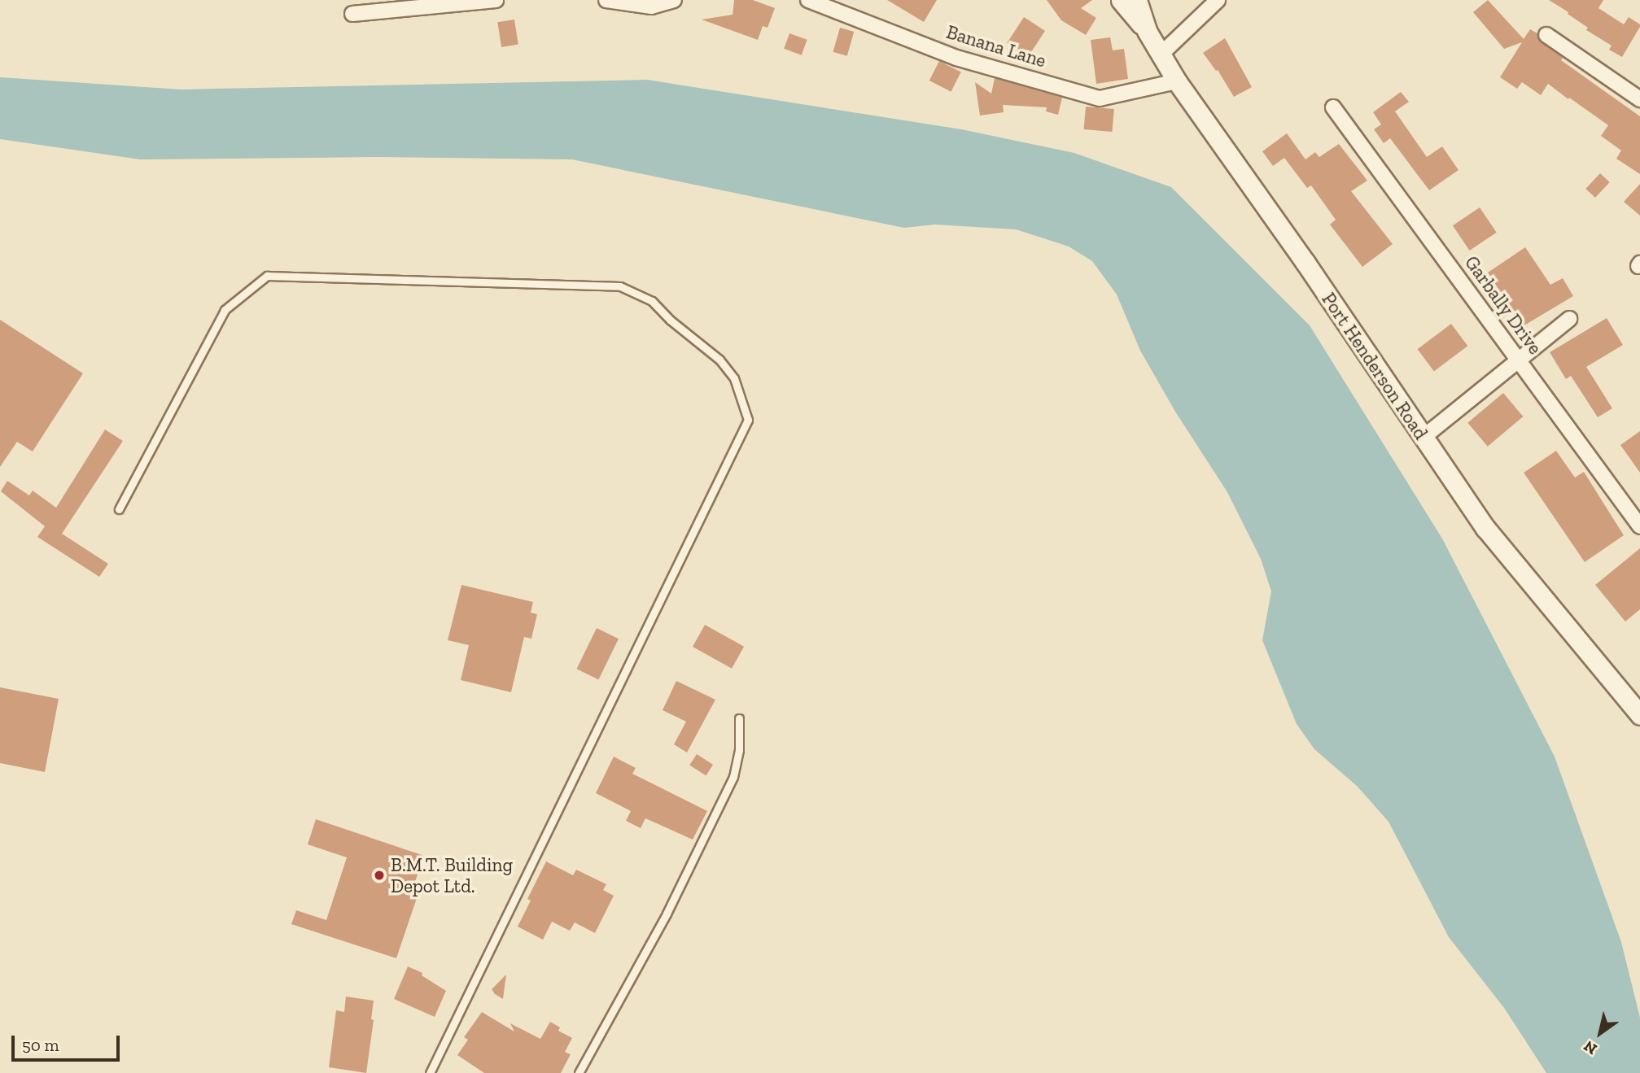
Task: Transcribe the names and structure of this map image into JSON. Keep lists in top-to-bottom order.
{
  "streets": {
    "street": ["Banana Lane", "Garbally Drive", "Port Henderson Road"]
  },
  "crossings": [
    ["Banana Lane", "Port Henderson Road"]
  ],
  "places": ["B.M.T. Building Depot Ltd."],
  "scale_bar": "50 m",
  "north": "bottom left"
}
